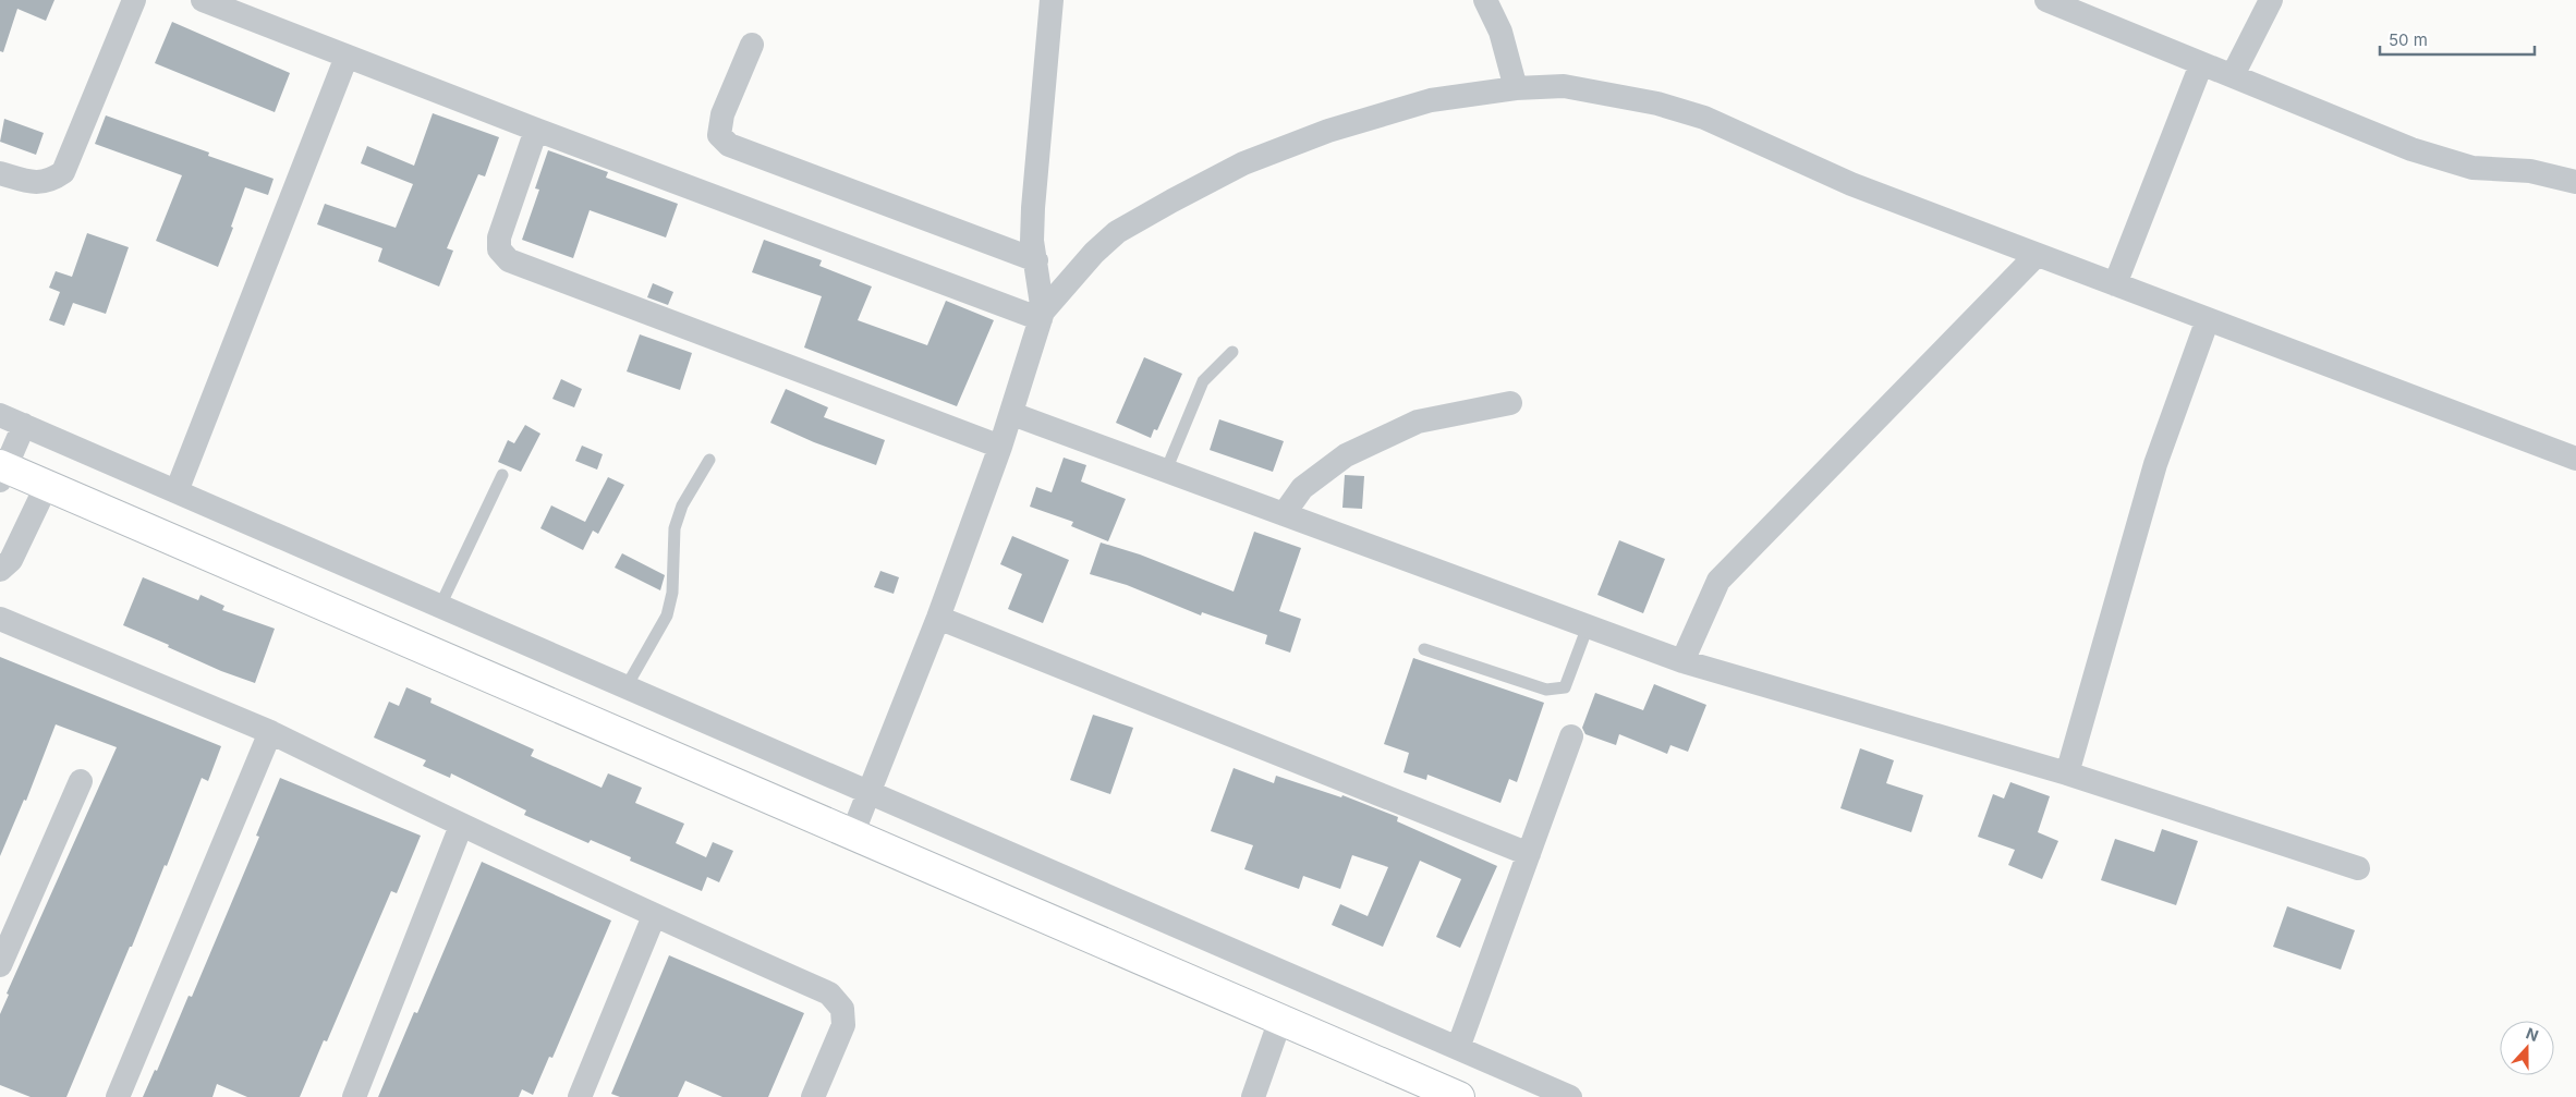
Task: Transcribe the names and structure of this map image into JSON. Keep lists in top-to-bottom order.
{
  "scale_bar": "50 m",
  "north": "top"
}
